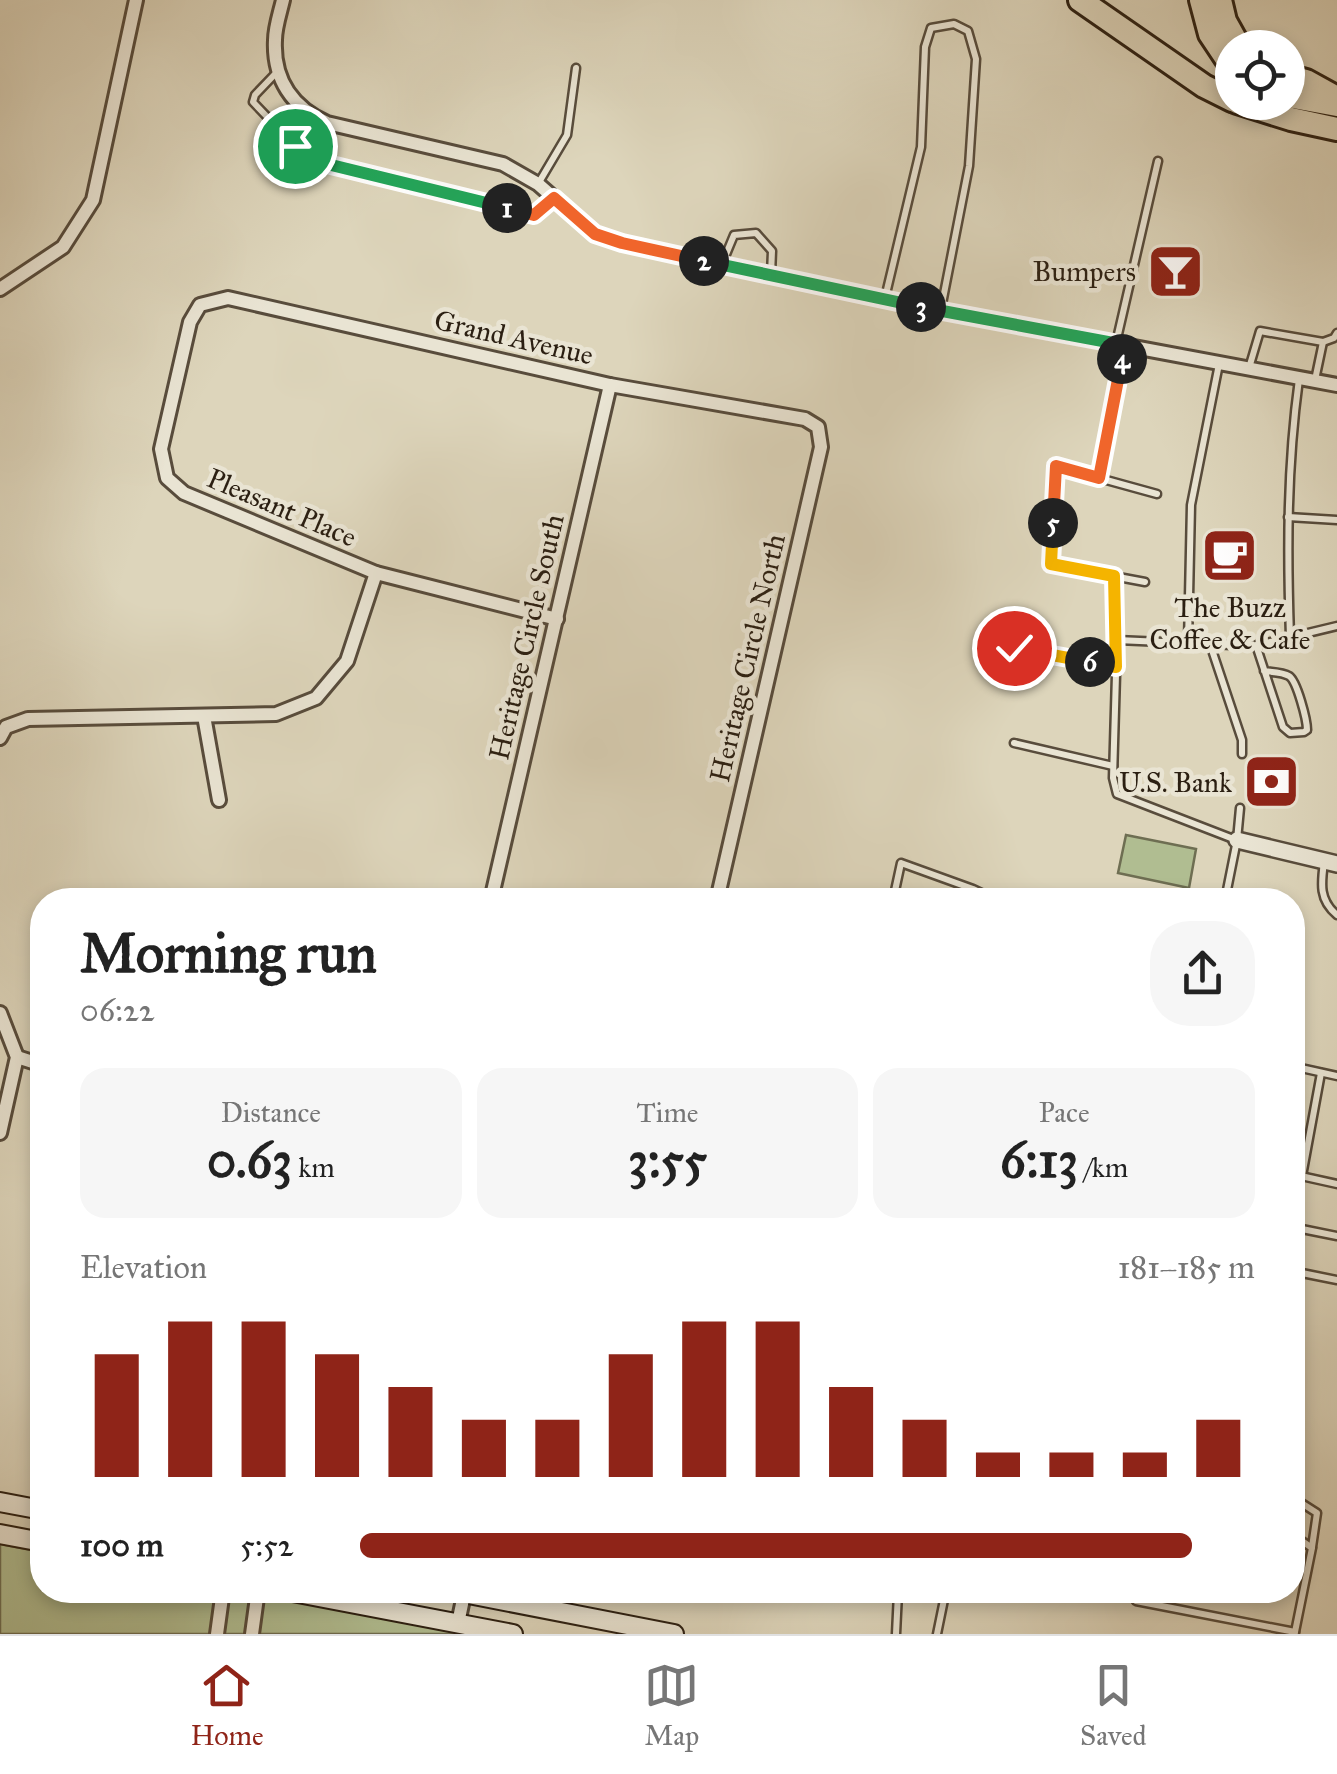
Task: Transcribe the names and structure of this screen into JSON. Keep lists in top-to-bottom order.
{
  "streets": {
    "street": [
      "Grand Avenue",
      "Pleasant Place",
      "Heritage Circle South",
      "Heritage Circle North"
    ]
  },
  "crossings": [
    ["Grand Avenue", "Pleasant Place"],
    ["Grand Avenue", "Heritage Circle South"],
    ["Grand Avenue", "Heritage Circle North"],
    ["Pleasant Place", "Heritage Circle South"]
  ],
  "places": {
    "bar": ["Bumpers"],
    "cafe": ["The Buzz Coffee & Cafe"],
    "bank": ["U.S. Bank"]
  },
  "page": {
    "pins": [
      "1",
      "2",
      "3",
      "4",
      "5",
      "6"
    ],
    "heading": ["Morning run", "06:22"],
    "stats": [
      ["Distance", "0.63 km"],
      ["Time", "3:55"],
      ["Pace", "6:13 /km"]
    ],
    "chart": ["Elevation", "181–185 m"],
    "list": [
      {
        "name": "100 m",
        "note": "5:52"
      }
    ],
    "tabs": ["Home", "Map", "Saved"]
  }
}
